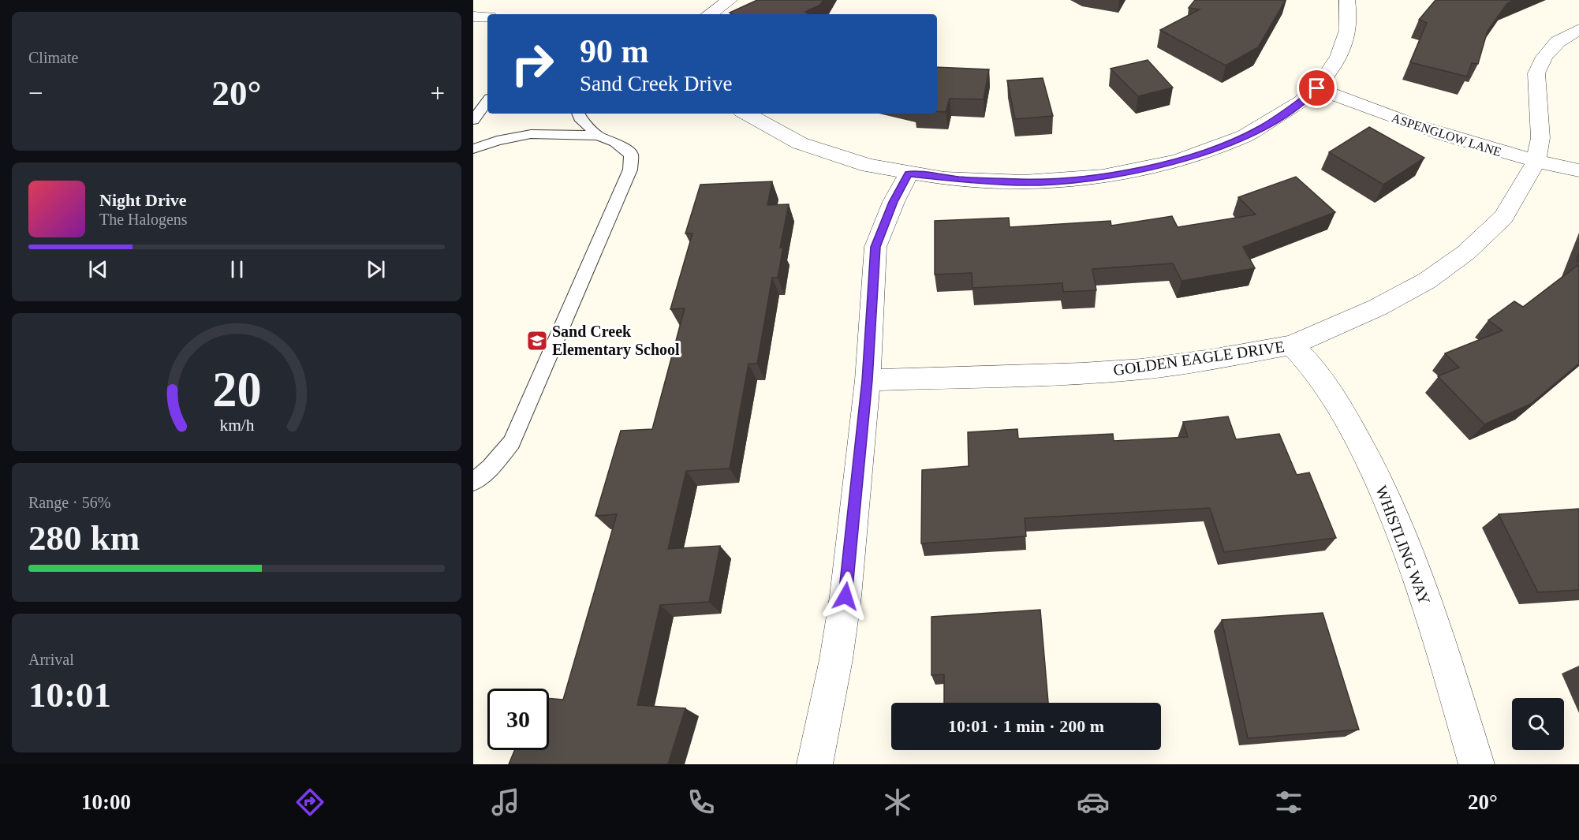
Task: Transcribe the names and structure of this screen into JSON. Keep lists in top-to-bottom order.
{
  "streets": {
    "street": ["ASPENGLOW LANE", "GOLDEN EAGLE DRIVE", "WHISTLING WAY"]
  },
  "crossings": [
    ["ASPENGLOW LANE", "GOLDEN EAGLE DRIVE"],
    ["GOLDEN EAGLE DRIVE", "WHISTLING WAY"]
  ],
  "places": {
    "school or university": ["Sand Creek Elementary School"]
  },
  "page": {
    "tile": [
      "Climate",
      ["Range · 56%", "280 km"],
      ["Arrival", "10:01"]
    ],
    "turn": ["90 m", "Sand Creek Drive"],
    "heat": ["−", "20°", "+"],
    "song": ["Night Drive", "The Halogens"],
    "limit": "30",
    "trip": "10:01 · 1 min · 200 m",
    "tabs": ["10:00", "20°"],
    "gauge": ["20", "km/h"]
  }
}
